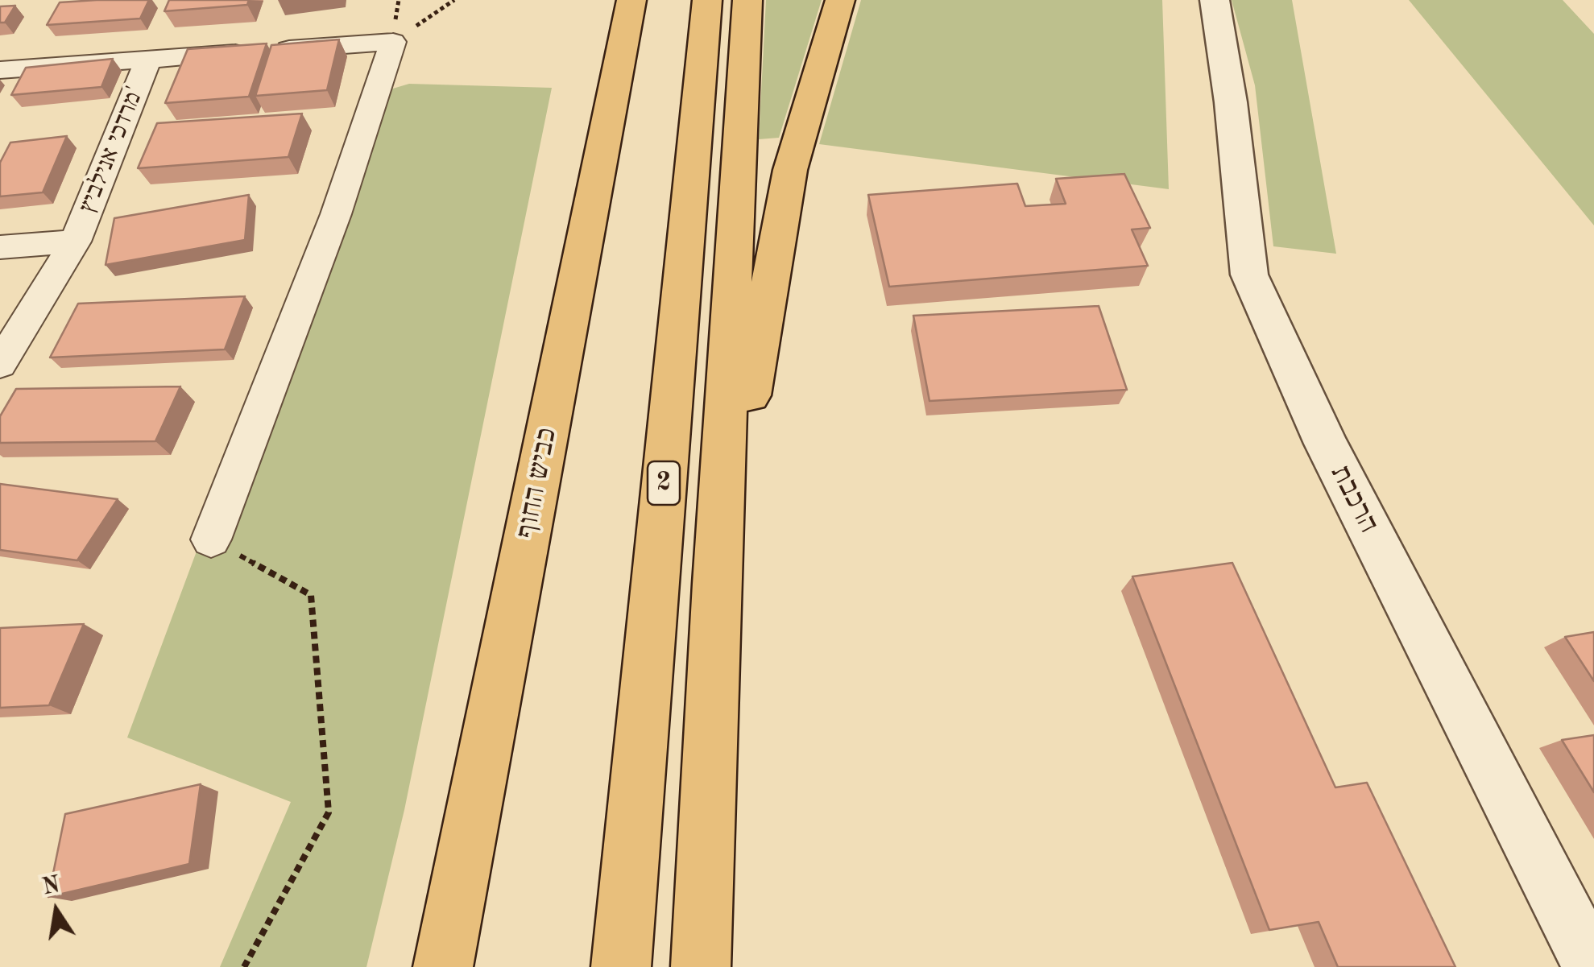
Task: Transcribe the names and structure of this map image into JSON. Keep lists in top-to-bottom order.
{
  "streets": {
    "highway": ["כביש החוף", "2"],
    "street": ["מרדכי אנילביץ'", "הרכבת"]
  },
  "north": "top"
}
